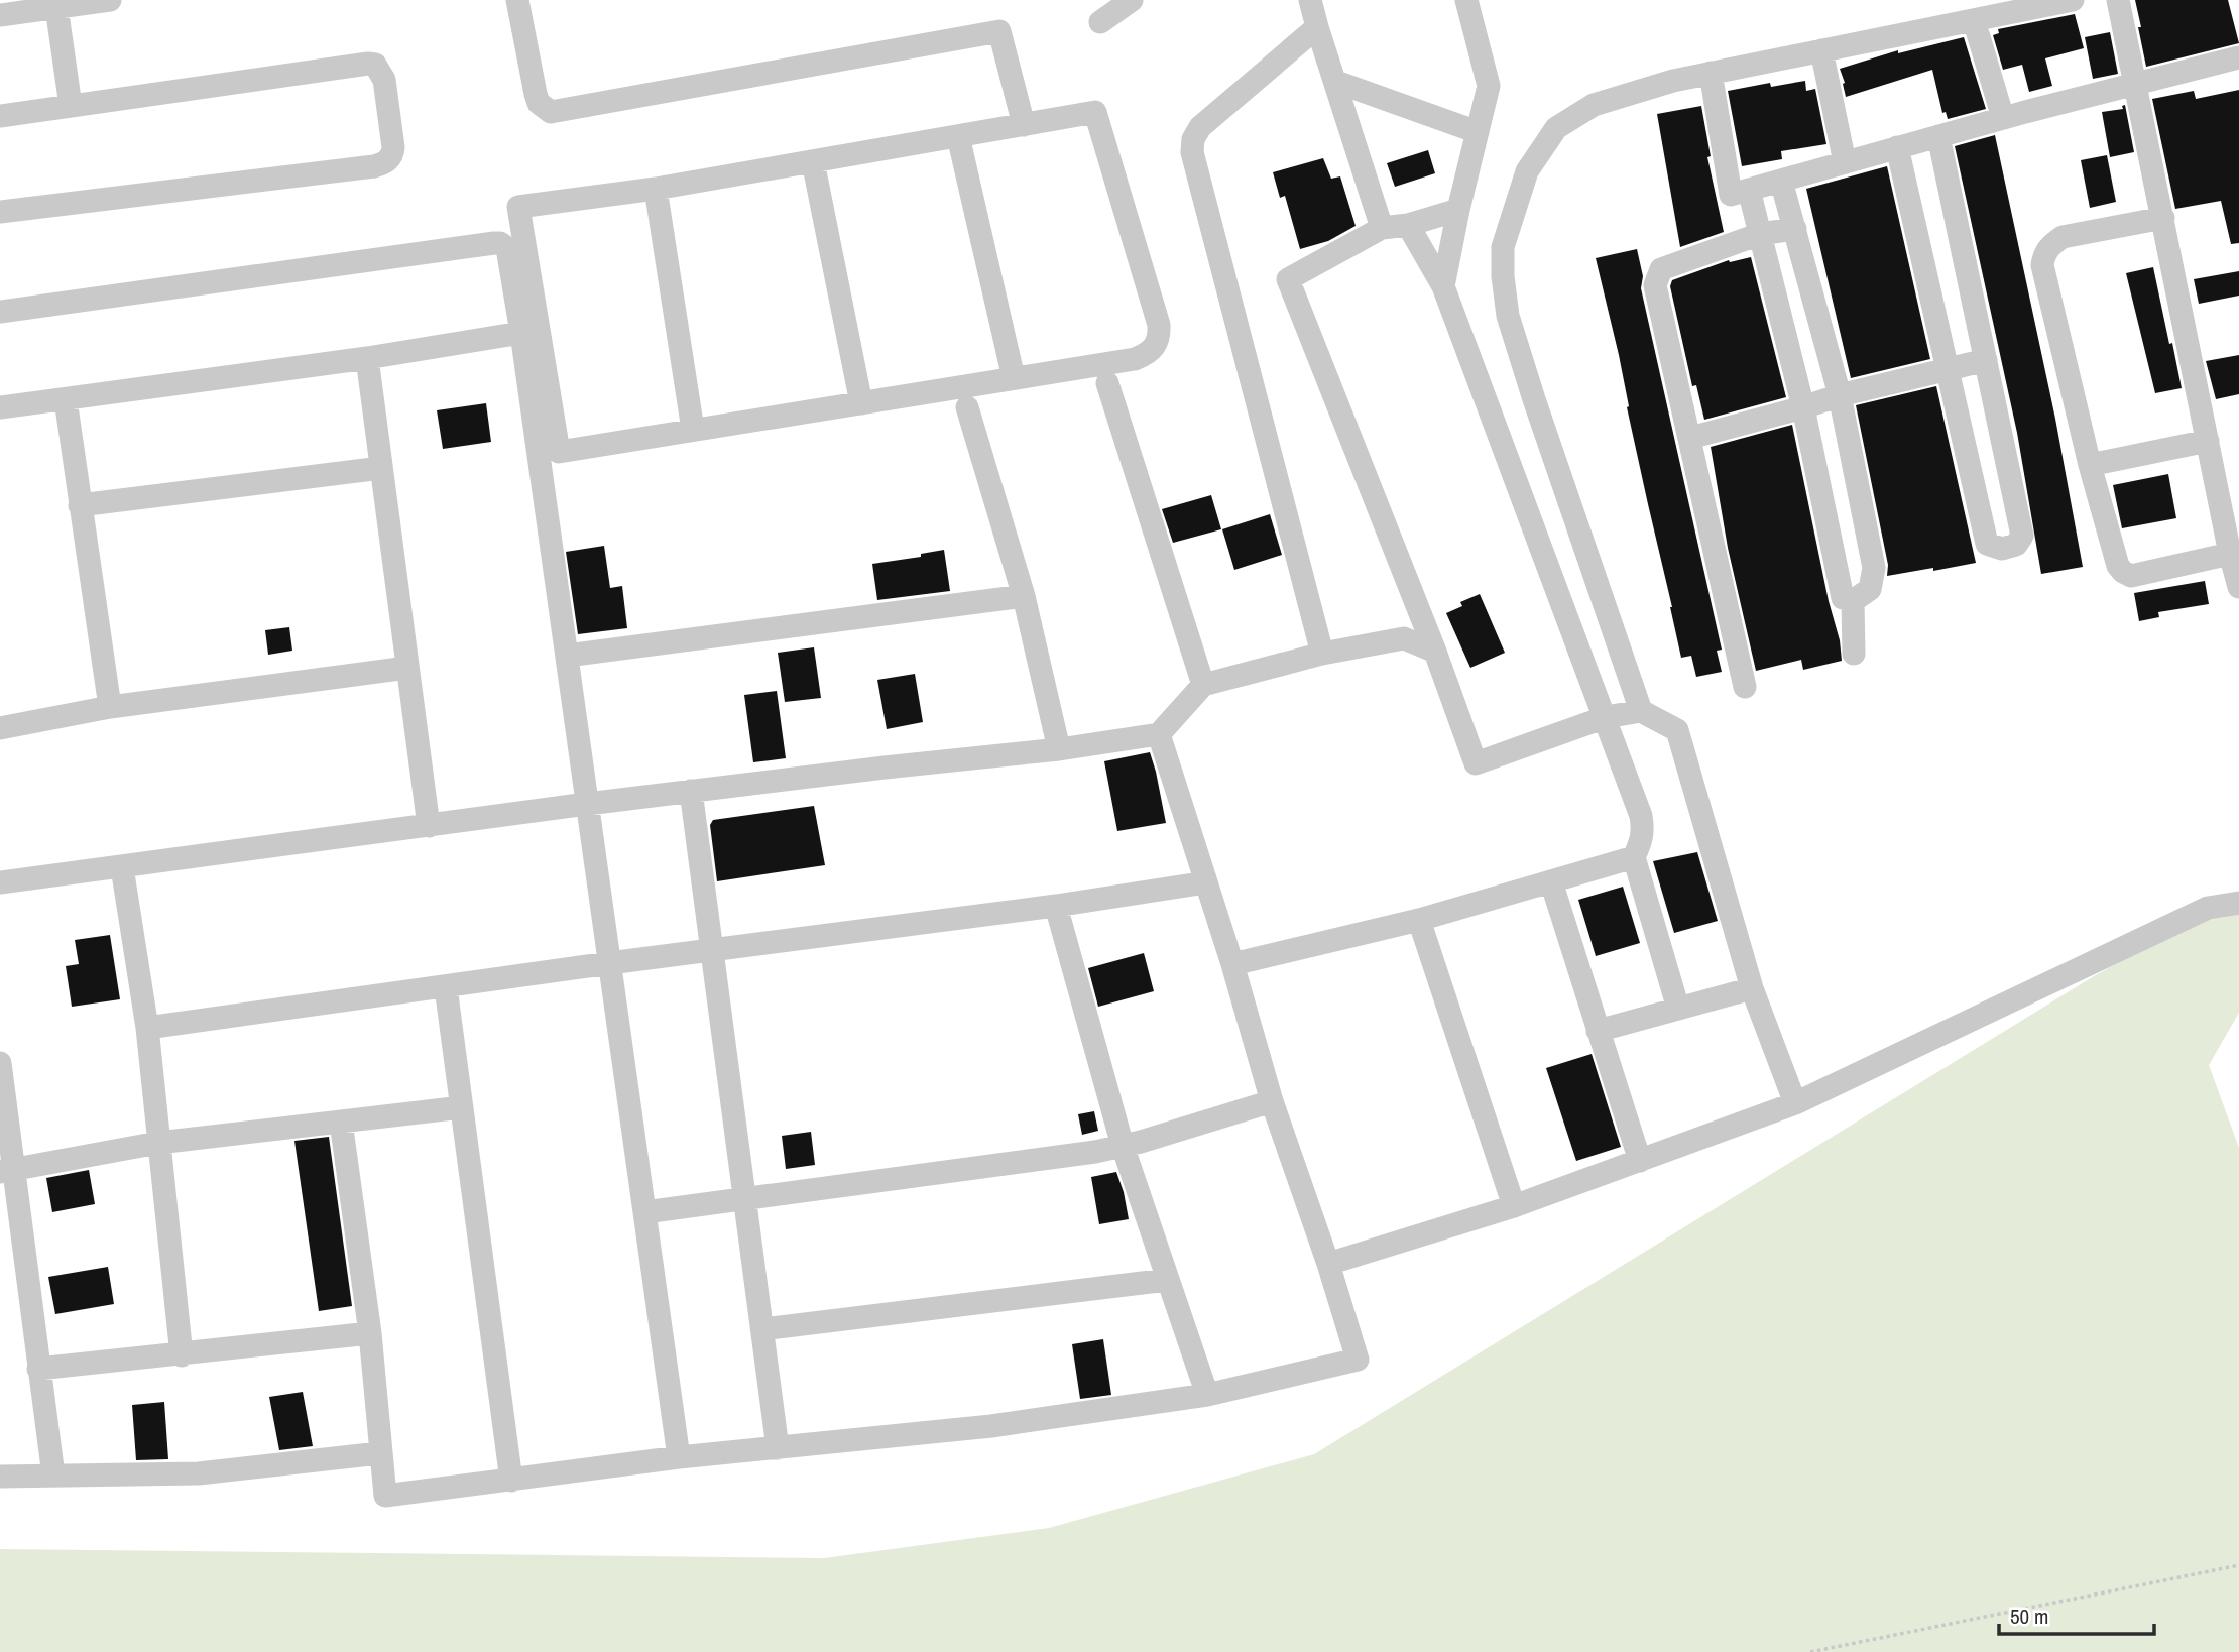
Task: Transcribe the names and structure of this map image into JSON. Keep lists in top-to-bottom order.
{
  "scale_bar": "50 m"
}
